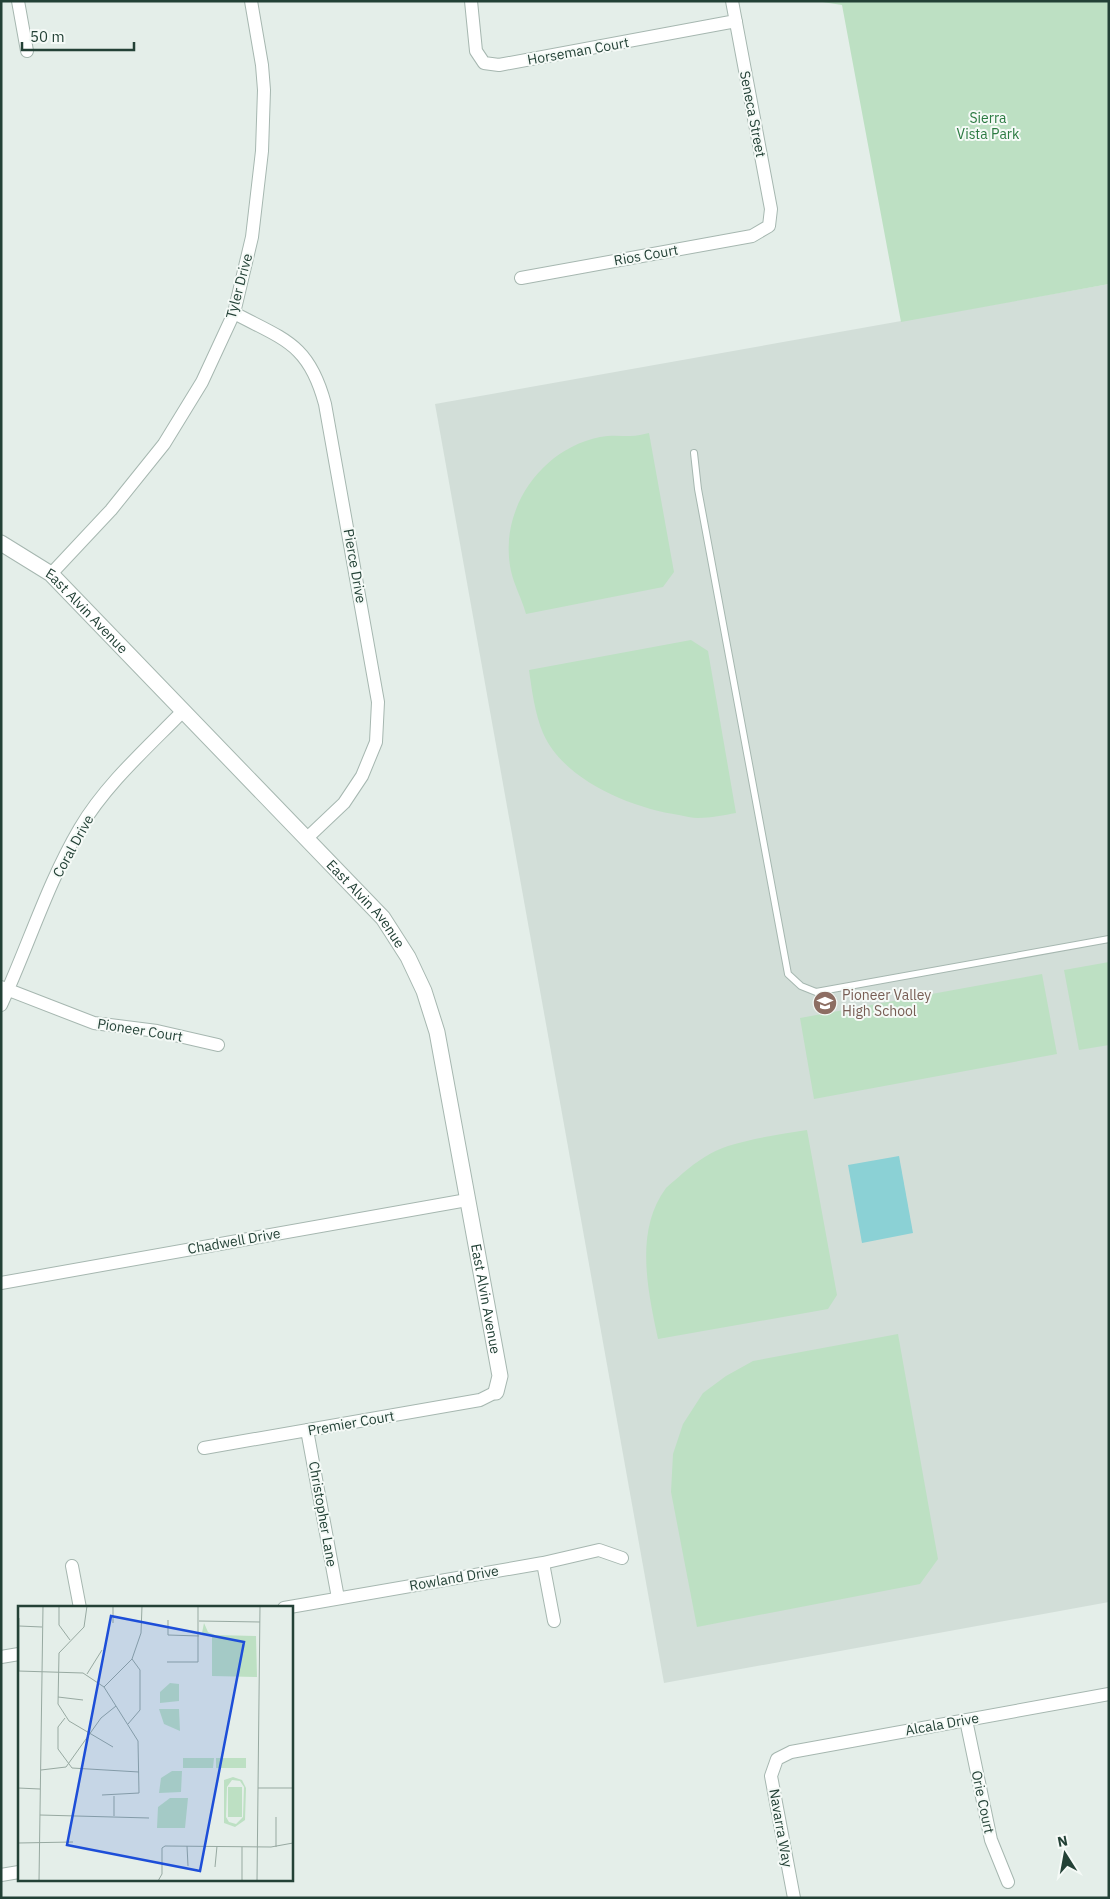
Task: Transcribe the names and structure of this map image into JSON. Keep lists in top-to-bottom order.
{
  "streets": {
    "street": [
      "Horseman Court",
      "Seneca Street",
      "Rios Court",
      "Tyler Drive",
      "Pierce Drive",
      "East Alvin Avenue",
      "Coral Drive",
      "Pioneer Court",
      "Chadwell Drive",
      "Premier Court",
      "Christopher Lane",
      "Rowland Drive",
      "Alcala Drive",
      "Orie Court",
      "Navarra Way"
    ]
  },
  "crossings": [
    ["Horseman Court", "Seneca Street"],
    ["Seneca Street", "Rios Court"],
    ["Tyler Drive", "Pierce Drive"],
    ["Tyler Drive", "East Alvin Avenue"],
    ["Pierce Drive", "East Alvin Avenue"],
    ["East Alvin Avenue", "Coral Drive"],
    ["East Alvin Avenue", "Chadwell Drive"],
    ["East Alvin Avenue", "Premier Court"],
    ["Coral Drive", "Pioneer Court"],
    ["Premier Court", "Christopher Lane"],
    ["Christopher Lane", "Rowland Drive"],
    ["Alcala Drive", "Orie Court"],
    ["Alcala Drive", "Navarra Way"]
  ],
  "parks": ["Sierra Vista Park"],
  "places": {
    "school or university": ["Pioneer Valley High School"]
  },
  "scale_bar": "50 m",
  "north": "top"
}
